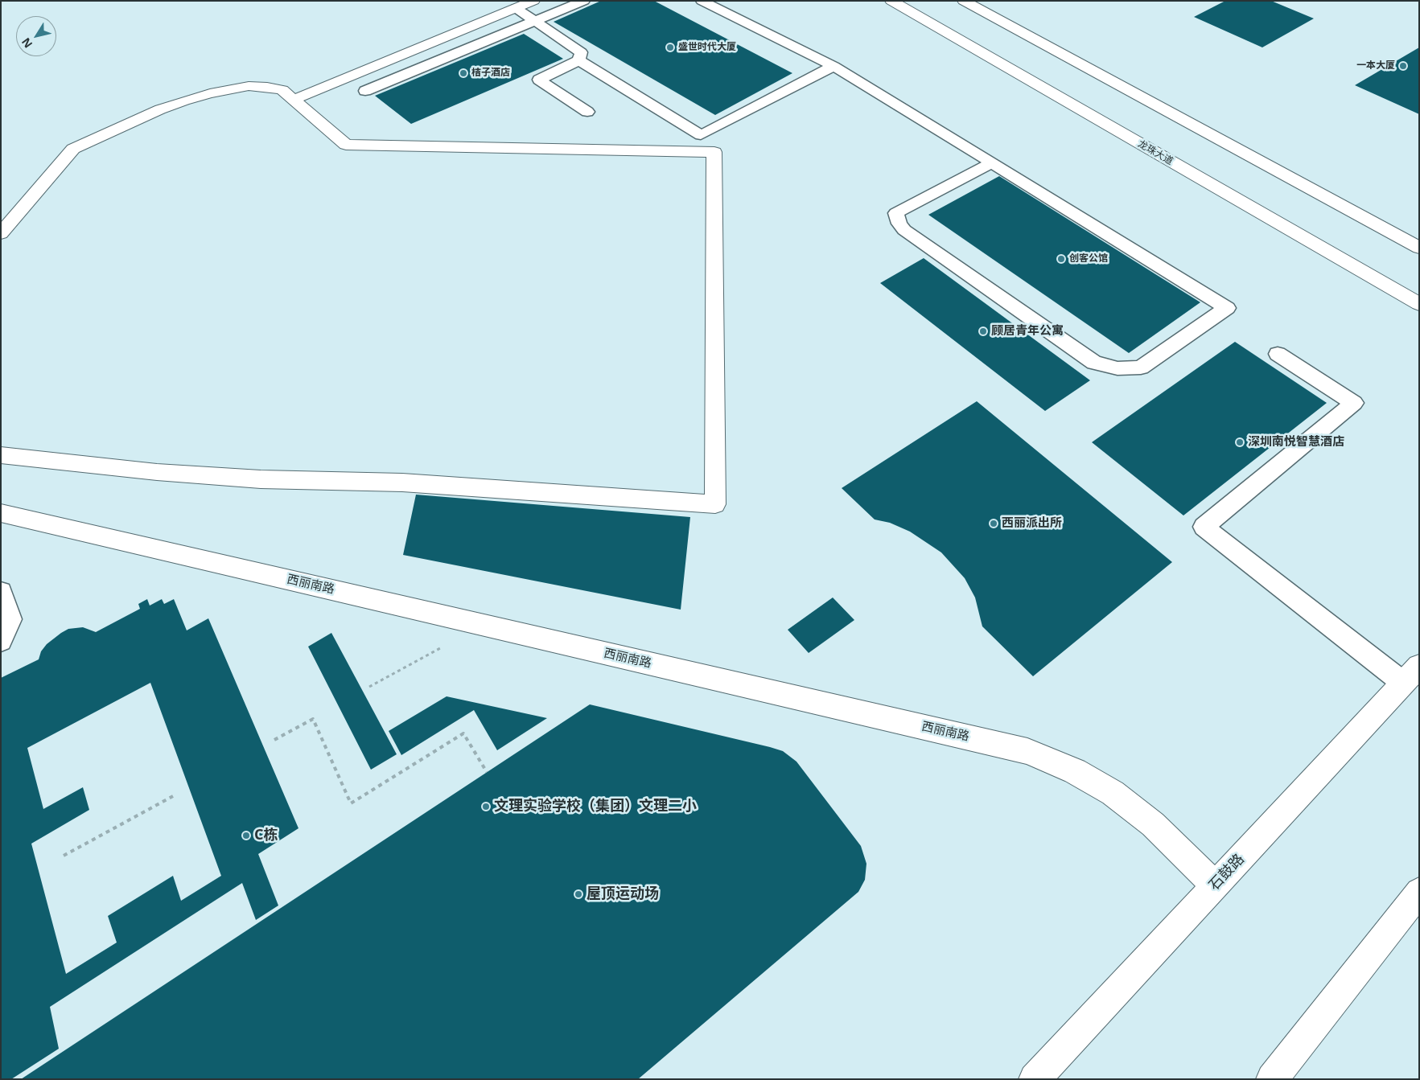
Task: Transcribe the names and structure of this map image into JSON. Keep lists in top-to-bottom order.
{
  "streets": {
    "street": ["龙珠大道", "西丽南路", "石鼓路"]
  },
  "crossings": [
    ["西丽南路", "石鼓路"]
  ],
  "places": [
    "盛世时代大厦",
    "一本大厦",
    "桔子酒店",
    "创客公馆",
    "顾居青年公寓",
    "深圳南悦智慧酒店",
    "西丽派出所",
    "文理实验学校（集团）文理二小",
    "C栋",
    "屋顶运动场"
  ],
  "north": "bottom left"
}
